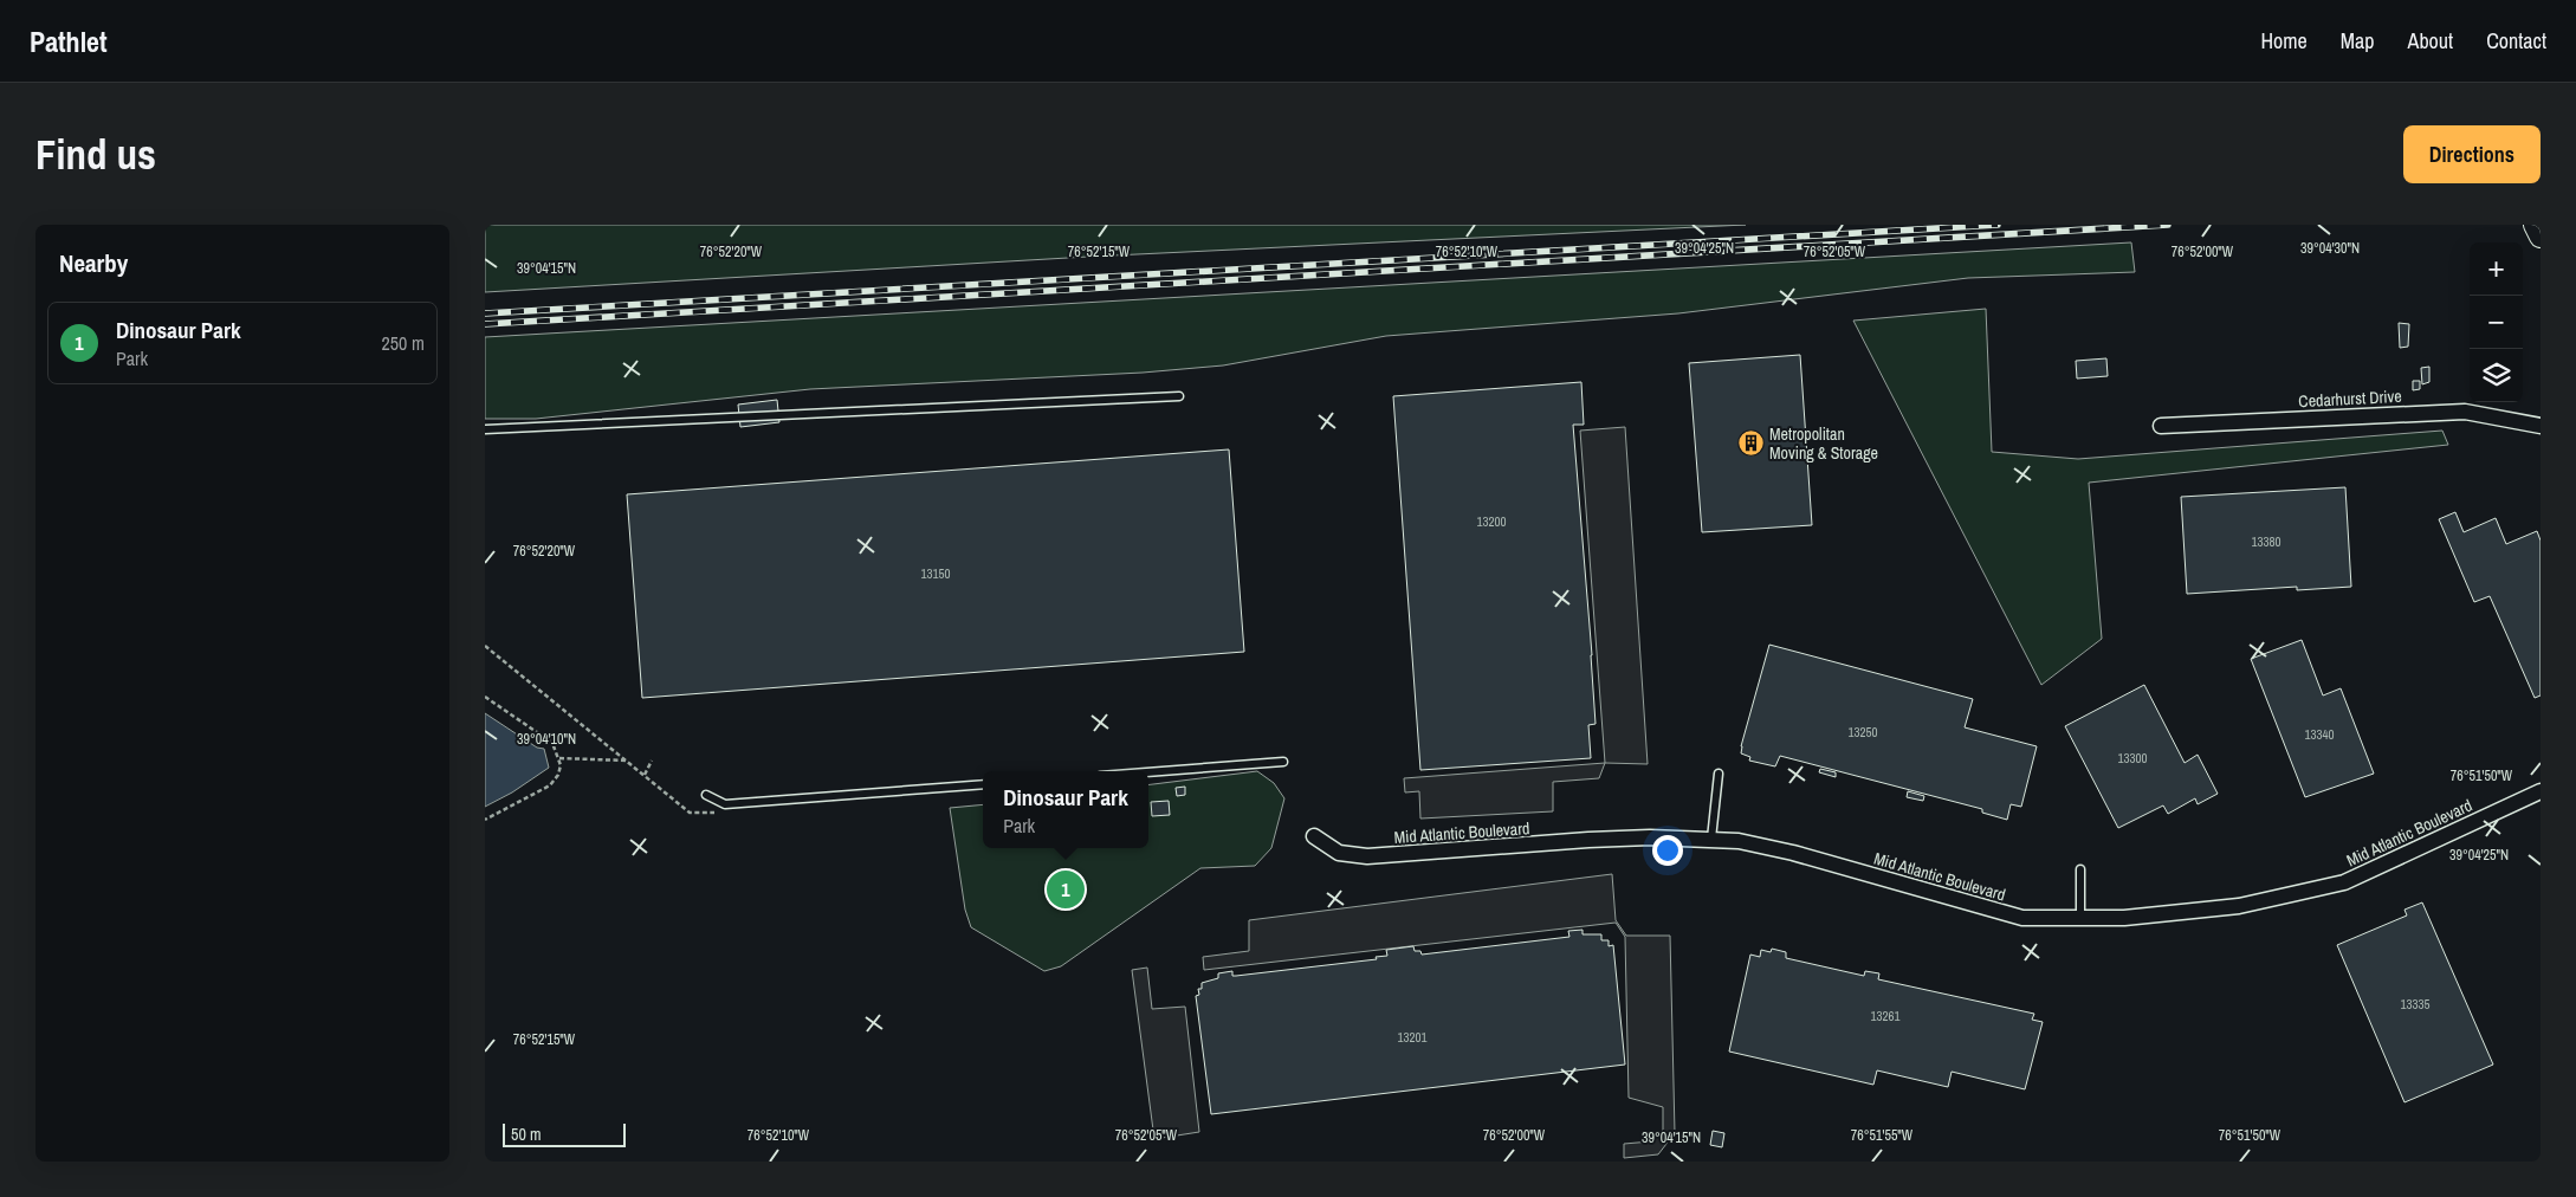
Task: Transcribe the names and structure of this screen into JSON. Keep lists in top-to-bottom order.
{
  "streets": {
    "street": ["Cedarhurst Drive", "Mid Atlantic Boulevard"]
  },
  "places": {
    "building": ["Metropolitan Moving & Storage"]
  },
  "house_numbers": [
    "13200",
    "13380",
    "13150",
    "13250",
    "13340",
    "13300",
    "13335",
    "13261",
    "13201"
  ],
  "scale_bar": "50 m",
  "page": {
    "header": "Pathlet",
    "nav": [
      "Home",
      "Map",
      "About",
      "Contact"
    ],
    "buttons": "Directions",
    "title": "Find us",
    "heading": "Nearby",
    "map_buttons": ["+", "−"],
    "list": [
      {
        "mark": "1",
        "name": "Dinosaur Park",
        "note": "Park",
        "value": "250 m"
      }
    ],
    "popup": ["Dinosaur Park", "Park"],
    "pins": "1",
    "scale": "50 m"
  },
  "coordinates": [
    "39°04'25\"N",
    "39°04'30\"N",
    "76°52'20\"W",
    "76°52'15\"W",
    "76°52'10\"W",
    "76°52'05\"W",
    "76°52'00\"W",
    "39°04'15\"N",
    "39°04'10\"N",
    "76°51'50\"W",
    "76°51'55\"W"
  ]
}
